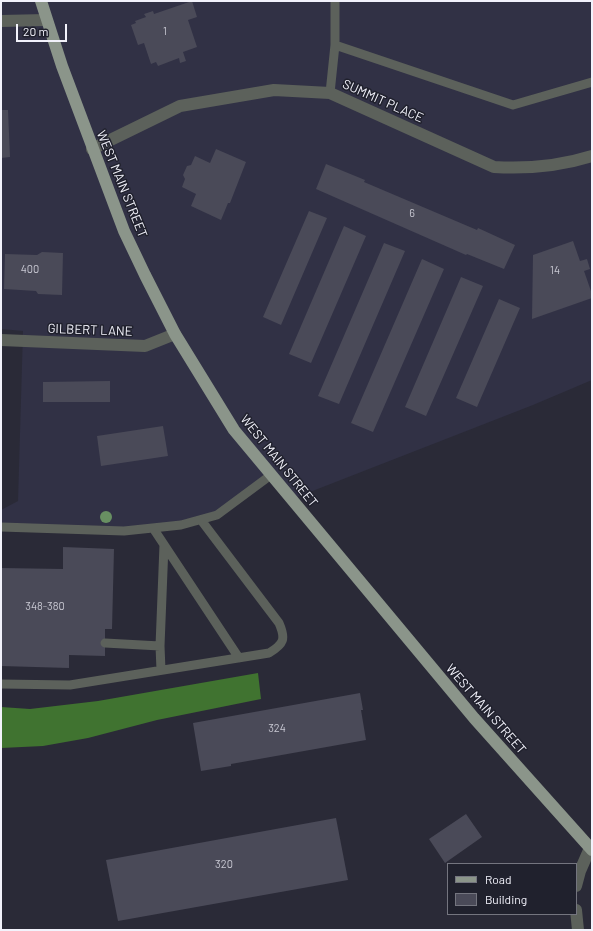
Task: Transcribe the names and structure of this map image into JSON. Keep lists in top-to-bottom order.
{
  "streets": {
    "main road": ["WEST MAIN STREET"],
    "street": ["SUMMIT PLACE", "GILBERT LANE"]
  },
  "crossings": [
    ["SUMMIT PLACE", "WEST MAIN STREET"],
    ["WEST MAIN STREET", "GILBERT LANE"]
  ],
  "house_numbers": [
    "1",
    "6",
    "400",
    "14",
    "348-380",
    "324",
    "320"
  ],
  "legend": ["Road", "Building"],
  "scale_bar": "20 m"
}
